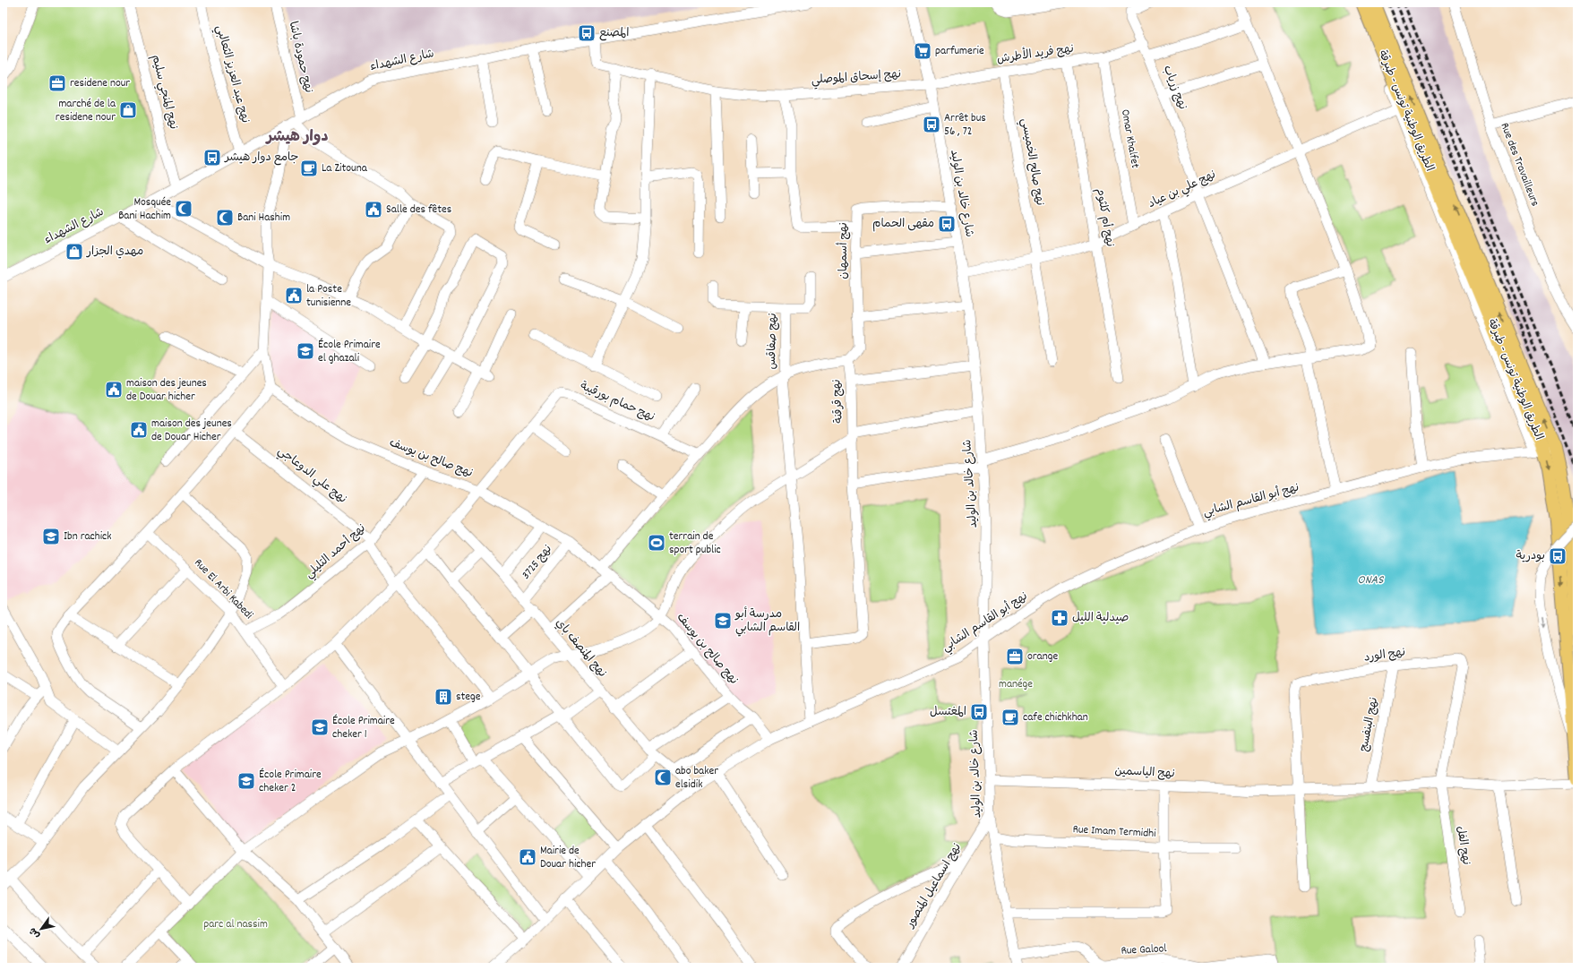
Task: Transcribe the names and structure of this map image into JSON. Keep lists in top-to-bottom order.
{
  "streets": {
    "main road": ["الطريق الوطنية تونس - طبرقة"],
    "street": [
      "نهج فريد الأطرش",
      "نهج حمودة باشا",
      "شارع الشهداء",
      "نهج عبد العزيز الثعالبي",
      "نهج إسحاق الموصلي",
      "نهج زرياب",
      "نهج المنجي سليم",
      "Omar Khalfet",
      "نهج صالح الخميسي",
      "Rue des Travailleurs",
      "نهج علي بن عياد",
      "شارع خالد بن الوليد",
      "نهج أم كلثوم",
      "نهج أسمهان",
      "نهج صفاقس",
      "نهج قرقنة",
      "نهج حمام بورقيبة",
      "نهج صالح بن يوسف",
      "نهج علي الدوعاجي",
      "نهج أبو القاسم الشابي",
      "نهج أحمد التليلي",
      "نهج 3725",
      "Rue El Arbi Kabedi",
      "نهج المنصف باي",
      "نهج الورد",
      "نهج البنفسج",
      "نهج الياسمين",
      "Rue Imam Termidhi",
      "نهج الفل",
      "نهج اسماعيل المنصور",
      "Rue Galool"
    ]
  },
  "crossings": [
    ["نهج فريد الأطرش", "نهج إسحاق الموصلي"],
    ["نهج فريد الأطرش", "نهج زرياب"],
    ["نهج فريد الأطرش", "Omar Khalfet"],
    ["نهج فريد الأطرش", "نهج صالح الخميسي"],
    ["نهج فريد الأطرش", "شارع خالد بن الوليد"],
    ["نهج فريد الأطرش", "نهج أم كلثوم"],
    ["نهج حمودة باشا", "شارع الشهداء"],
    ["شارع الشهداء", "نهج عبد العزيز الثعالبي"],
    ["شارع الشهداء", "نهج إسحاق الموصلي"],
    ["شارع الشهداء", "نهج المنجي سليم"],
    ["نهج إسحاق الموصلي", "شارع خالد بن الوليد"],
    ["نهج زرياب", "نهج علي بن عياد"],
    ["الطريق الوطنية تونس - طبرقة", "نهج علي بن عياد"],
    ["الطريق الوطنية تونس - طبرقة", "نهج أبو القاسم الشابي"],
    ["Omar Khalfet", "نهج علي بن عياد"],
    ["نهج صالح الخميسي", "نهج علي بن عياد"],
    ["نهج علي بن عياد", "شارع خالد بن الوليد"],
    ["نهج علي بن عياد", "نهج أم كلثوم"],
    ["شارع خالد بن الوليد", "نهج أسمهان"],
    ["شارع خالد بن الوليد", "نهج أبو القاسم الشابي"],
    ["شارع خالد بن الوليد", "نهج الياسمين"],
    ["شارع خالد بن الوليد", "Rue Imam Termidhi"],
    ["شارع خالد بن الوليد", "نهج اسماعيل المنصور"],
    ["شارع خالد بن الوليد", "Rue Galool"],
    ["نهج أسمهان", "نهج قرقنة"],
    ["نهج صفاقس", "نهج قرقنة"],
    ["نهج قرقنة", "نهج حمام بورقيبة"],
    ["نهج قرقنة", "نهج صالح بن يوسف"],
    ["نهج حمام بورقيبة", "نهج صالح بن يوسف"],
    ["نهج حمام بورقيبة", "نهج علي الدوعاجي"],
    ["نهج حمام بورقيبة", "Rue El Arbi Kabedi"],
    ["نهج حمام بورقيبة", "نهج المنصف باي"],
    ["نهج صالح بن يوسف", "نهج أبو القاسم الشابي"],
    ["نهج صالح بن يوسف", "نهج أحمد التليلي"],
    ["نهج صالح بن يوسف", "نهج 3725"],
    ["نهج علي الدوعاجي", "نهج أحمد التليلي"],
    ["نهج أبو القاسم الشابي", "نهج المنصف باي"],
    ["نهج أحمد التليلي", "Rue El Arbi Kabedi"],
    ["نهج 3725", "نهج المنصف باي"],
    ["نهج الورد", "نهج البنفسج"],
    ["نهج الورد", "نهج الياسمين"],
    ["نهج الورد", "نهج الفل"],
    ["نهج البنفسج", "نهج الياسمين"],
    ["نهج الياسمين", "نهج الفل"]
  ],
  "districts": ["دوار هيشر"],
  "water": ["ONAS"],
  "parks": ["manége", "parc al nassim"],
  "places": {
    "bus stop": [
      "المصنع",
      "Arrêt bus 56 , 72",
      "جامع دوار هيشر",
      "مقهى الحمام",
      "بودرية",
      "المغتسل"
    ],
    "supermarket": ["parfumerie"],
    "office": ["residene nour", "orange"],
    "shop": ["marché de la residene nour", "مهدي الجزار"],
    "cafe": ["La Zitouna", "cafe chichkhan"],
    "mosque": ["Mosquée Bani Hachim", "Bani Hashim", "abo baker elsidik"],
    "public building": [
      "Salle des fêtes",
      "la Poste tunisienne",
      "maison des jeunes de Douar hicher",
      "maison des jeunes de Douar Hicher",
      "Mairie de Douar hicher"
    ],
    "school or university": [
      "École Primaire el ghazali",
      "Ibn rachick",
      "مدرسة أبو القاسم الشابي",
      "École Primaire cheker 1",
      "École Primaire cheker 2"
    ],
    "sports": ["terrain de sport public"],
    "pharmacy": ["صيدلية الليل"],
    "building": ["stege"]
  },
  "north": "bottom left"
}
